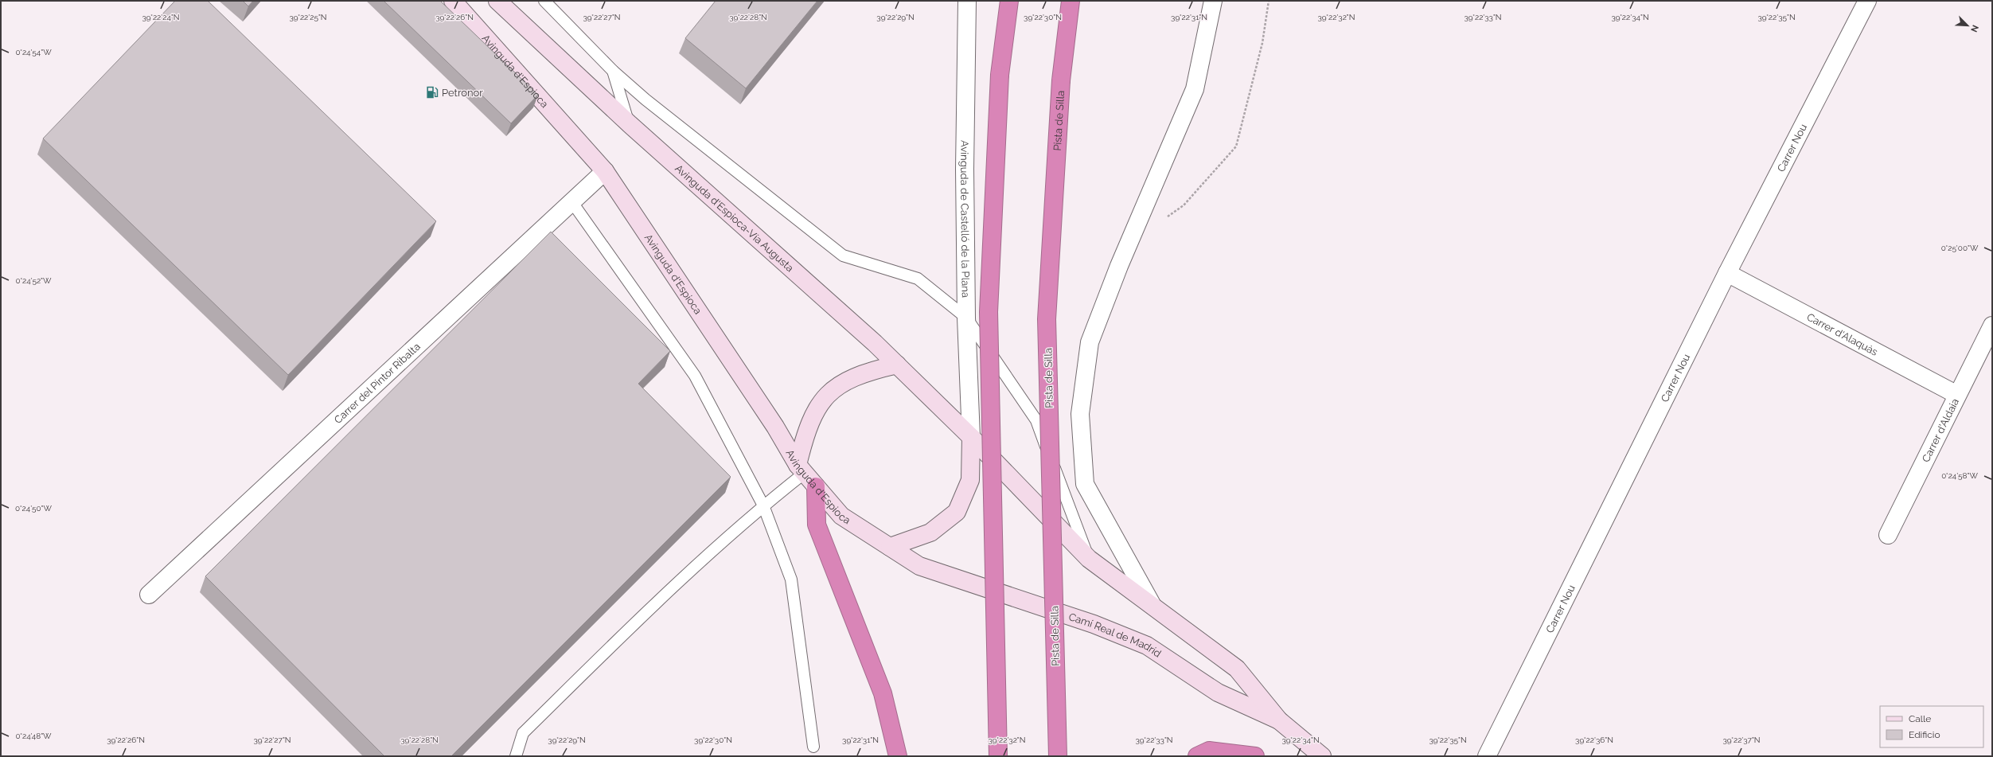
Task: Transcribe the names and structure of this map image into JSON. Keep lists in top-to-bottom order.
{
  "streets": {
    "highway": ["Pista de Silla"],
    "street": [
      "Avinguda d'Espioca",
      "Carrer Nou",
      "Avinguda d'Espioca-Vía Augusta",
      "Avinguda de Castelló de la Plana",
      "Carrer d'Alaquàs",
      "Carrer del Pintor Ribalta",
      "Carrer d'Aldaia",
      "Camí Real de Madrid"
    ]
  },
  "crossings": [
    ["Avinguda d'Espioca", "Carrer del Pintor Ribalta"],
    ["Avinguda d'Espioca", "Camí Real de Madrid"],
    ["Carrer Nou", "Carrer d'Alaquàs"],
    ["Avinguda d'Espioca-Vía Augusta", "Avinguda de Castelló de la Plana"],
    ["Avinguda d'Espioca-Vía Augusta", "Camí Real de Madrid"],
    ["Avinguda de Castelló de la Plana", "Camí Real de Madrid"],
    ["Carrer d'Alaquàs", "Carrer d'Aldaia"]
  ],
  "places": {
    "fuel station": ["Petronor"]
  },
  "legend": ["Calle", "Edificio"],
  "north": "bottom right",
  "coordinates": [
    "39°22'24\"N",
    "39°22'25\"N",
    "39°22'26\"N",
    "39°22'27\"N",
    "39°22'28\"N",
    "39°22'29\"N",
    "39°22'30\"N",
    "39°22'31\"N",
    "39°22'32\"N",
    "39°22'33\"N",
    "39°22'34\"N",
    "39°22'35\"N",
    "0°24'54\"W",
    "0°25'00\"W",
    "0°24'52\"W",
    "0°24'58\"W",
    "0°24'50\"W",
    "0°24'48\"W",
    "39°22'36\"N",
    "39°22'37\"N"
  ]
}
